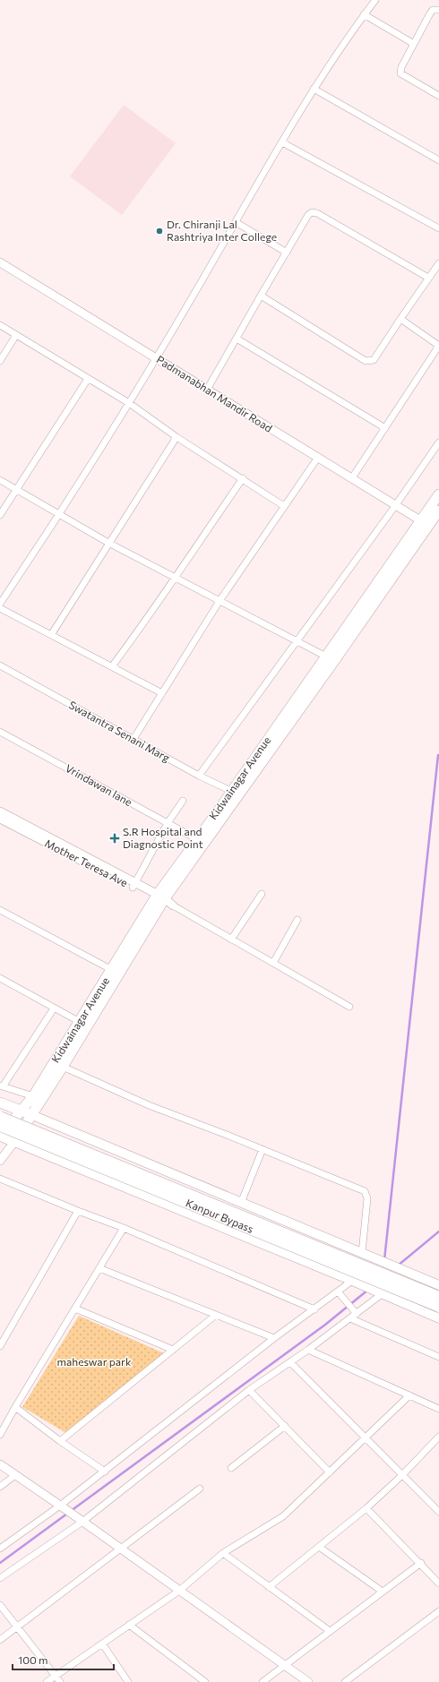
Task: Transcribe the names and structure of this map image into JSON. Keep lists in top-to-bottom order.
{
  "streets": {
    "highway": ["Kanpur Bypass"],
    "main road": ["Kidwainagar Avenue"],
    "street": [
      "Padmanabhan Mandir Road",
      "Swatantra Senani Marg",
      "Vrindawan lane",
      "Mother Teresa Ave"
    ]
  },
  "crossings": [
    ["Padmanabhan Mandir Road", "Kidwainagar Avenue"],
    ["Swatantra Senani Marg", "Kidwainagar Avenue"],
    ["Kidwainagar Avenue", "Vrindawan lane"],
    ["Kidwainagar Avenue", "Mother Teresa Ave"]
  ],
  "parks": ["maheswar park"],
  "places": {
    "other": ["Dr. Chiranji Lal Rashtriya Inter College"],
    "health": ["S.R Hospital and Diagnostic Point"]
  },
  "scale_bar": "100 m"
}
